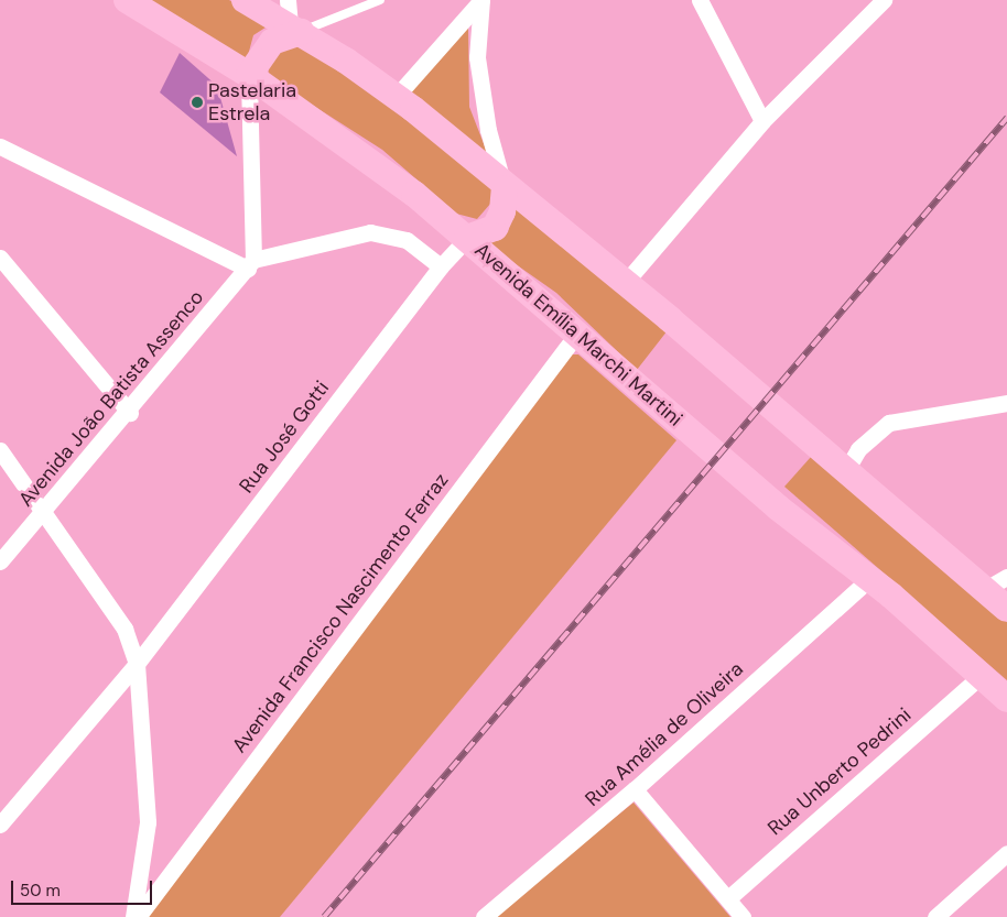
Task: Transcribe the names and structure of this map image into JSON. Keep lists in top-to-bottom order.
{
  "streets": {
    "main road": ["Avenida Emília Marchi Martini"],
    "street": [
      "Avenida João Batista Assenco",
      "Rua José Gotti",
      "Avenida Francisco Nascimento Ferraz",
      "Rua Amélia de Oliveira",
      "Rua Unberto Pedrini"
    ]
  },
  "crossings": [
    ["Avenida Emília Marchi Martini", "Rua José Gotti"],
    ["Avenida Emília Marchi Martini", "Avenida Francisco Nascimento Ferraz"],
    ["Avenida Emília Marchi Martini", "Rua Amélia de Oliveira"],
    ["Avenida Emília Marchi Martini", "Rua Unberto Pedrini"]
  ],
  "places": ["Pastelaria Estrela"],
  "scale_bar": "50 m"
}
